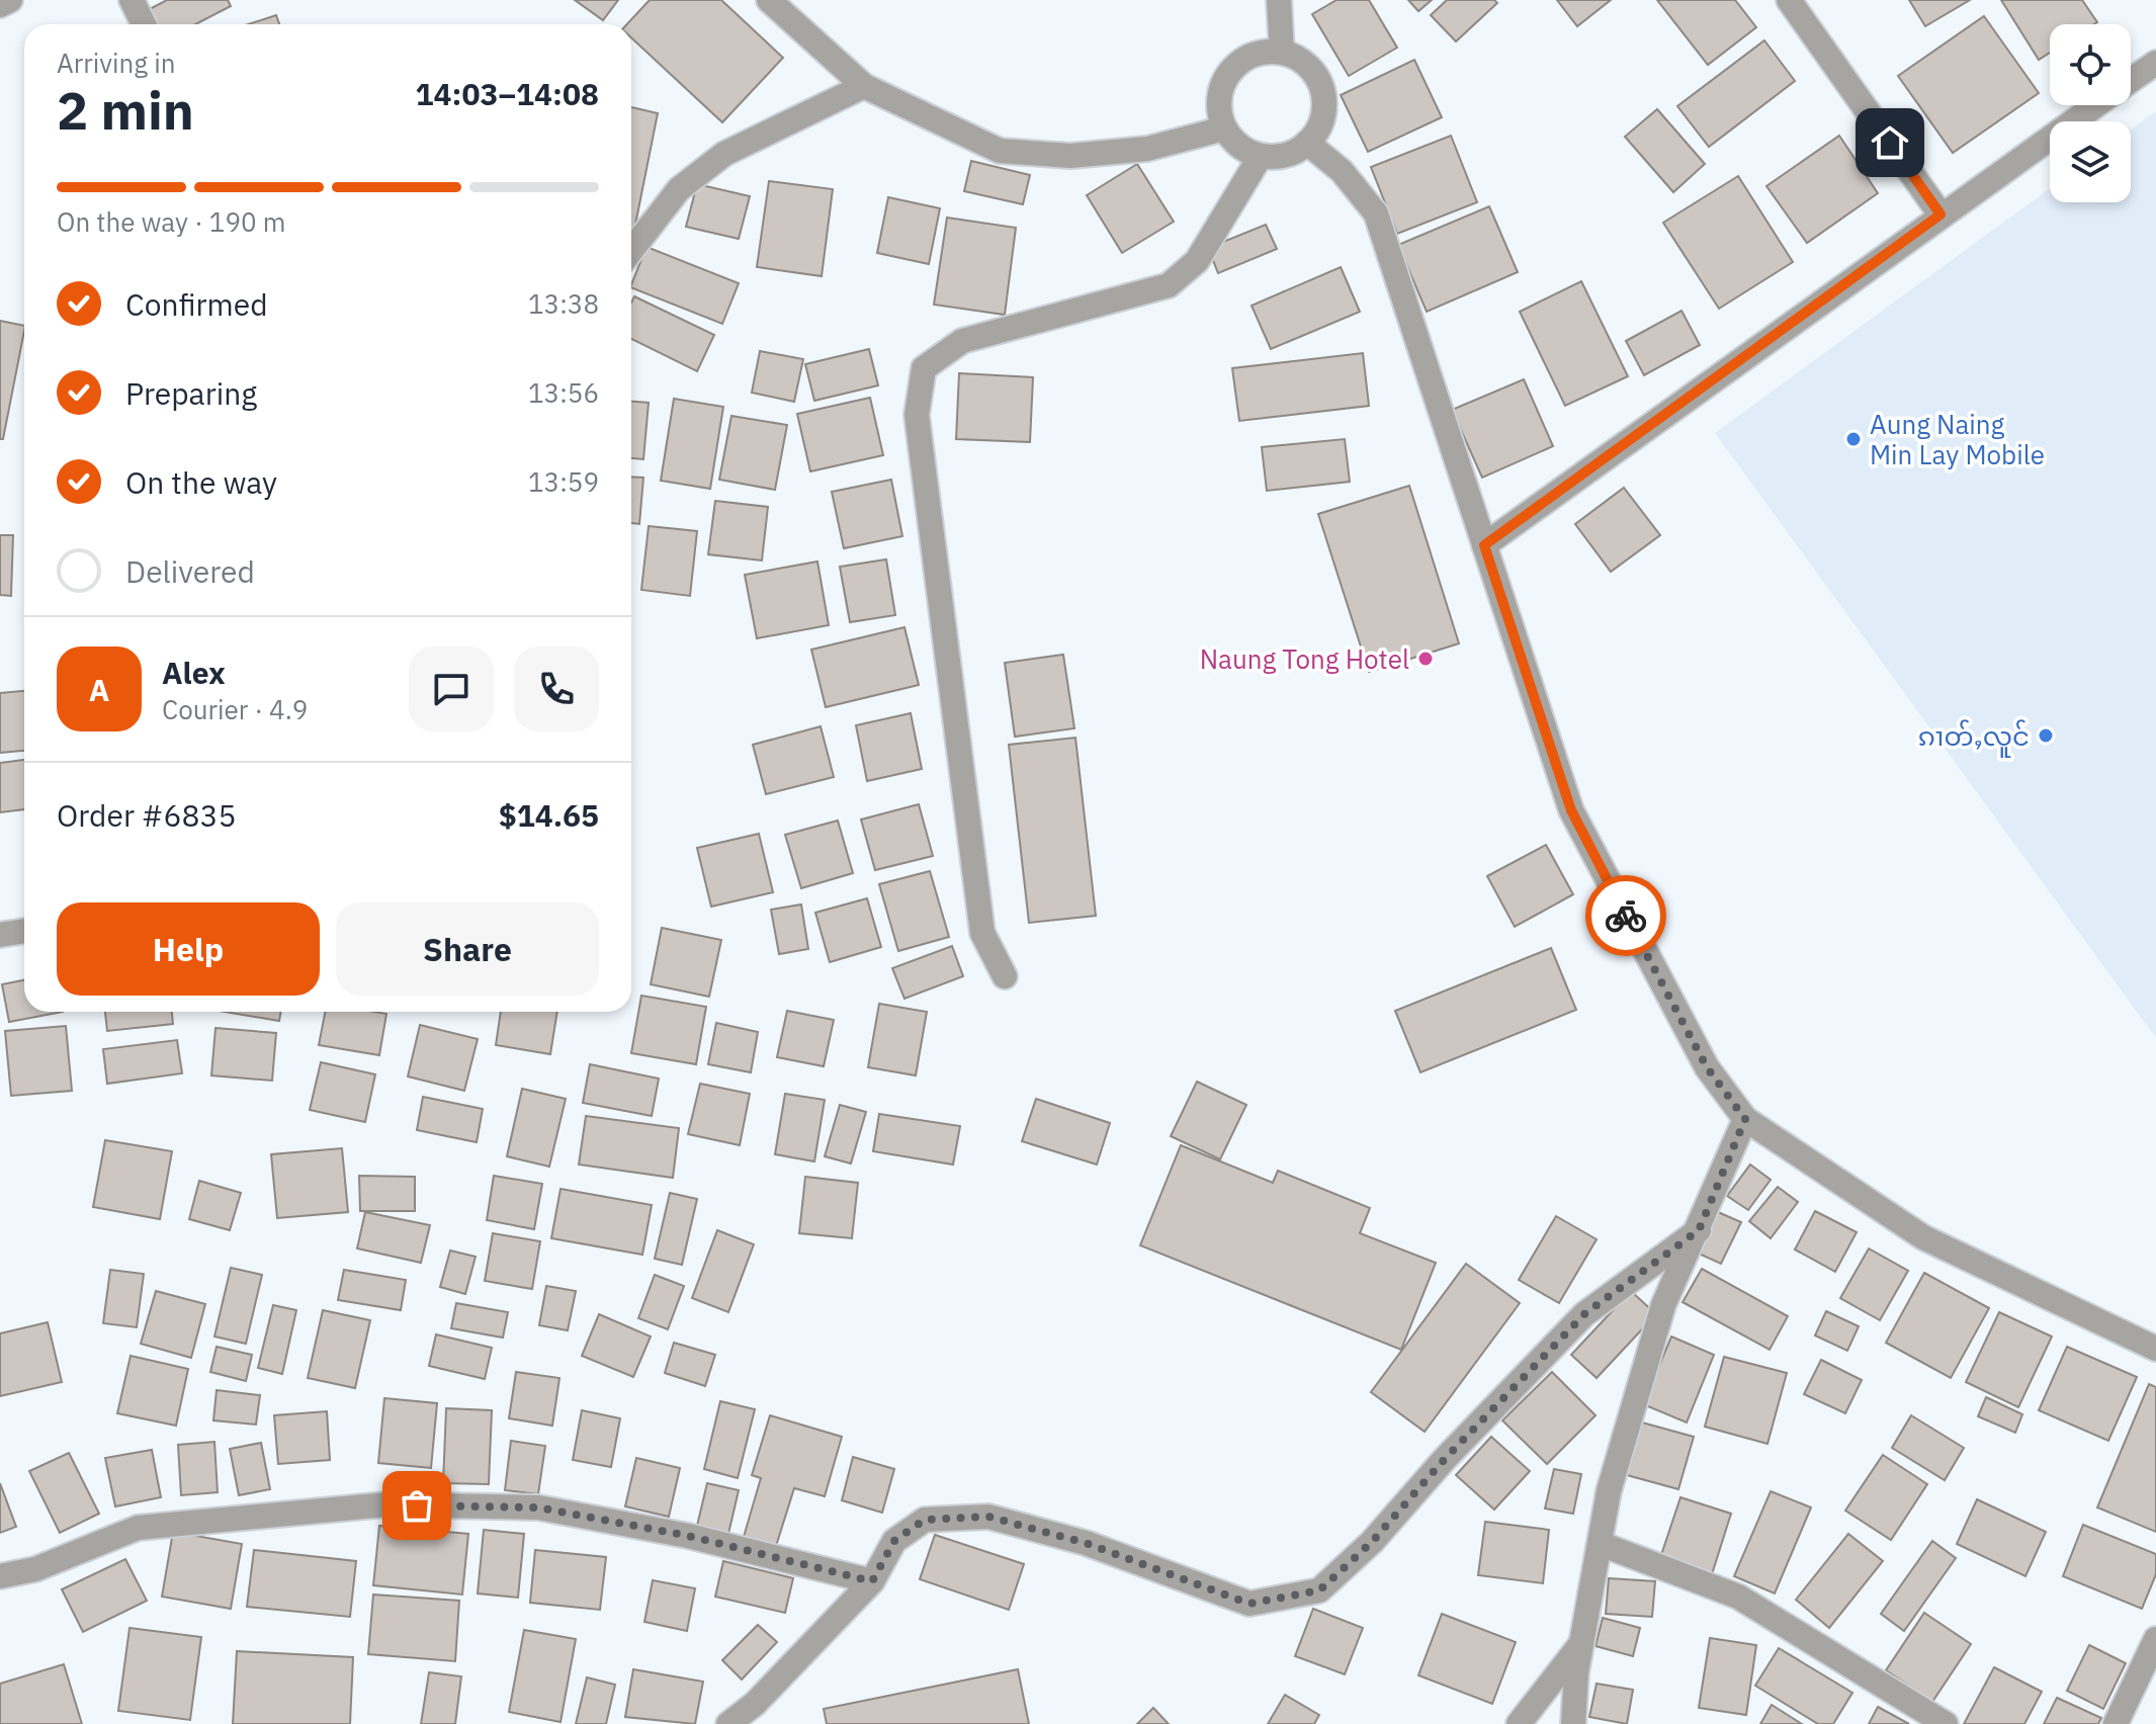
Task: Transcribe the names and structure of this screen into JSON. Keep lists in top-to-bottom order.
{
  "places": ["Aung Naing Min Lay Mobile", "Naung Tong Hotel", "ၵၢတ်ႇလူင်"],
  "page": {
    "heading": ["2 min", "Arriving in", "14:03–14:08"],
    "panel": [
      "Alex",
      "Courier · 4.9",
      "Order #6835",
      "$14.65"
    ],
    "bar": "On the way · 190 m",
    "list": [
      ["Confirmed", "13:38"],
      ["Preparing", "13:56"],
      ["On the way", "13:59"],
      "Delivered"
    ],
    "round": "A",
    "buttons": ["Help", "Share"]
  }
}
